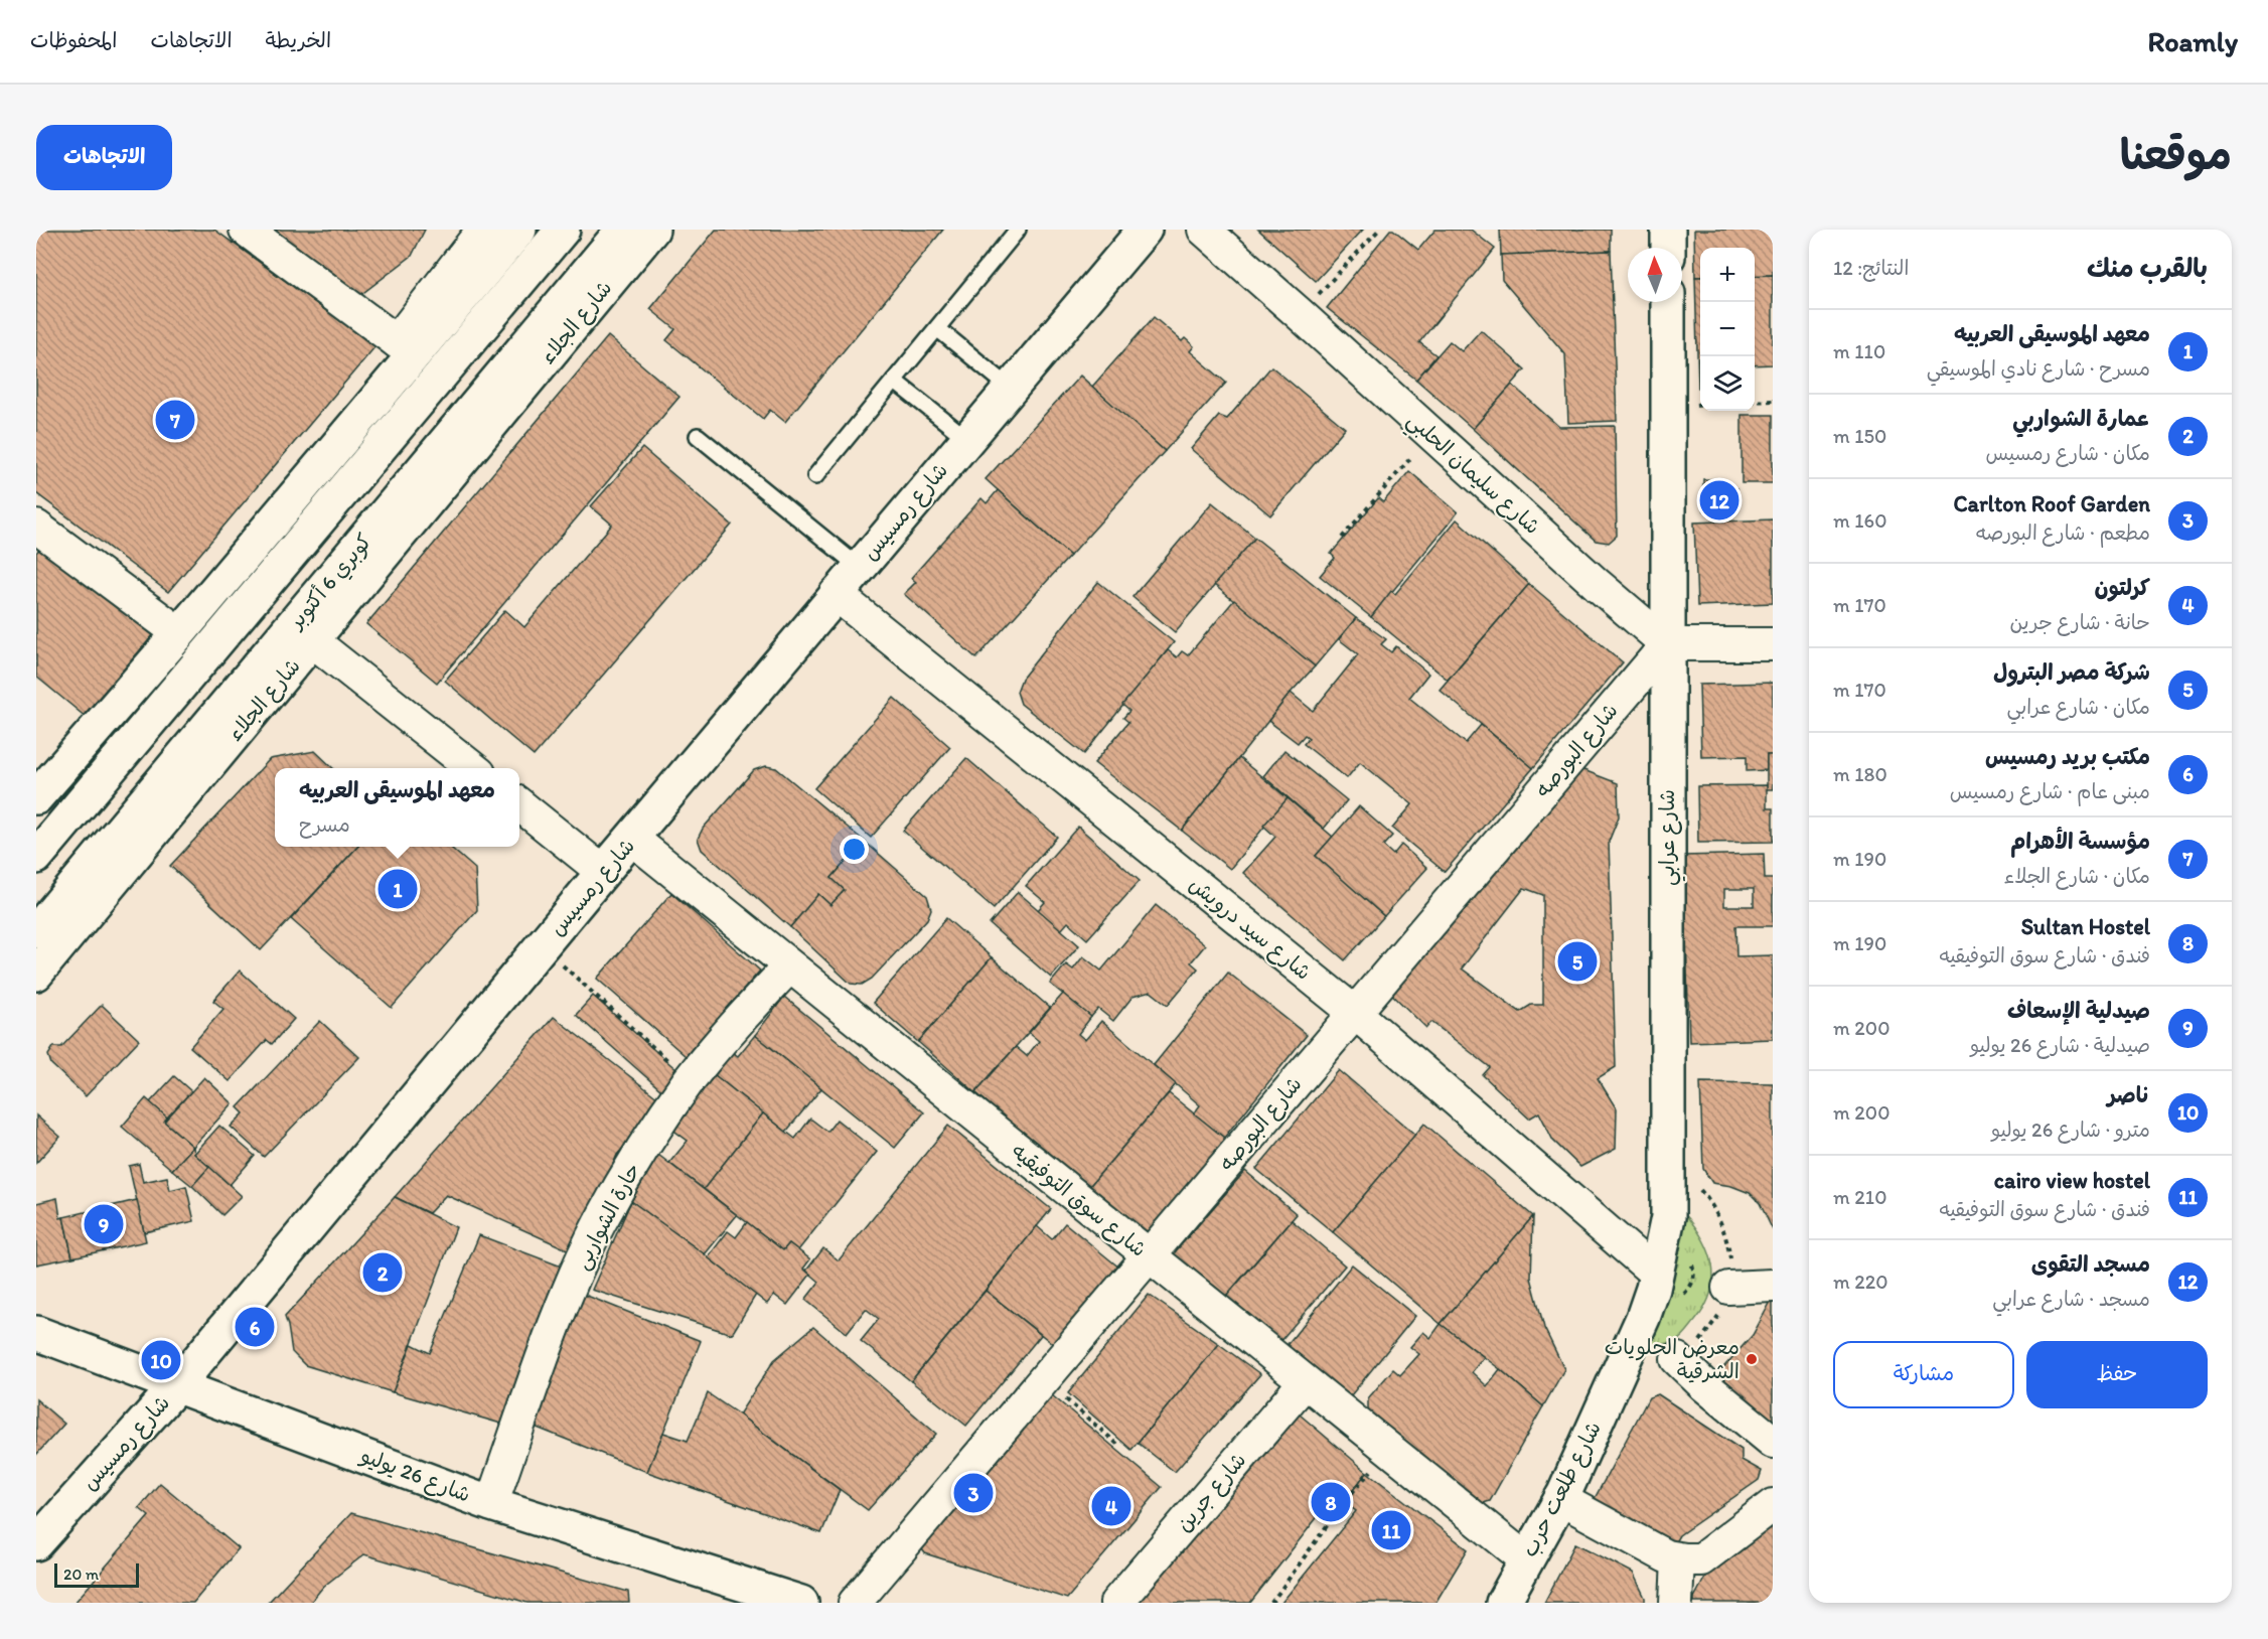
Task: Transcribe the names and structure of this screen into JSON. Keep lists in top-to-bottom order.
{
  "streets": {
    "main road": [
      "شارع الجلاء",
      "شارع رمسيس",
      "كوبري 6 أكتوبر",
      "شارع عرابي",
      "شارع 26 يوليو",
      "شارع طلعت حرب"
    ],
    "street": [
      "شارع سليمان الحلبي",
      "شارع البورصه",
      "شارع سيد درويش",
      "شارع سوق التوفيقيه",
      "حارة الشواربى",
      "شارع جرين"
    ]
  },
  "crossings": [
    ["شارع سليمان الحلبي", "شارع البورصه"],
    ["شارع سليمان الحلبي", "شارع عرابي"],
    ["شارع رمسيس", "شارع سيد درويش"],
    ["شارع رمسيس", "شارع سوق التوفيقيه"],
    ["شارع رمسيس", "شارع 26 يوليو"],
    ["شارع البورصه", "شارع عرابي"],
    ["شارع البورصه", "شارع سيد درويش"],
    ["شارع البورصه", "شارع سوق التوفيقيه"],
    ["شارع عرابي", "شارع سيد درويش"],
    ["شارع عرابي", "شارع طلعت حرب"],
    ["شارع سوق التوفيقيه", "حارة الشواربى"],
    ["شارع سوق التوفيقيه", "شارع طلعت حرب"],
    ["شارع سوق التوفيقيه", "شارع جرين"],
    ["حارة الشواربى", "شارع 26 يوليو"]
  ],
  "places": ["معرض الحلويات الشرقية"],
  "scale_bar": "20 m",
  "north": "top",
  "page": {
    "header": "Roamly",
    "nav": ["الخريطة", "الاتجاهات", "المحفوظات"],
    "title": "موقعنا",
    "buttons": [
      "الاتجاهات",
      ["حفظ", "مشاركة"]
    ],
    "heading": ["بالقرب منك", "النتائج: 12"],
    "map_buttons": ["+", "−"],
    "list": [
      {
        "mark": "1",
        "name": "معهد الموسيقى العربيه",
        "note": "مسرح · شارع نادي الموسيقي",
        "value": "110 m"
      },
      {
        "mark": "2",
        "name": "عمارة الشواربي",
        "note": "مكان · شارع رمسيس",
        "value": "150 m"
      },
      {
        "mark": "3",
        "name": "Carlton Roof Garden",
        "note": "مطعم · شارع البورصه",
        "value": "160 m"
      },
      {
        "mark": "4",
        "name": "كرلتون",
        "note": "حانة · شارع جرين",
        "value": "170 m"
      },
      {
        "mark": "5",
        "name": "شركة مصر البترول",
        "note": "مكان · شارع عرابي",
        "value": "170 m"
      },
      {
        "mark": "6",
        "name": "مكتب بريد رمسيس",
        "note": "مبنى عام · شارع رمسيس",
        "value": "180 m"
      },
      {
        "mark": "7",
        "name": "مؤسسة الأهرام",
        "note": "مكان · شارع الجلاء",
        "value": "190 m"
      },
      {
        "mark": "8",
        "name": "Sultan Hostel",
        "note": "فندق · شارع سوق التوفيقيه",
        "value": "190 m"
      },
      {
        "mark": "9",
        "name": "صيدلية الإسعاف",
        "note": "صيدلية · شارع 26 يوليو",
        "value": "200 m"
      },
      {
        "mark": "10",
        "name": "ناصر",
        "note": "مترو · شارع 26 يوليو",
        "value": "200 m"
      },
      {
        "mark": "11",
        "name": "cairo view hostel",
        "note": "فندق · شارع سوق التوفيقيه",
        "value": "210 m"
      },
      {
        "mark": "12",
        "name": "مسجد التقوى",
        "note": "مسجد · شارع عرابي",
        "value": "220 m"
      }
    ],
    "pins": [
      "7",
      "12",
      "1",
      "5",
      "9",
      "2",
      "6",
      "10",
      "3",
      "8",
      "4",
      "11"
    ],
    "popup": ["معهد الموسيقى العربيه", "مسرح"],
    "scale": "20 m"
  }
}
